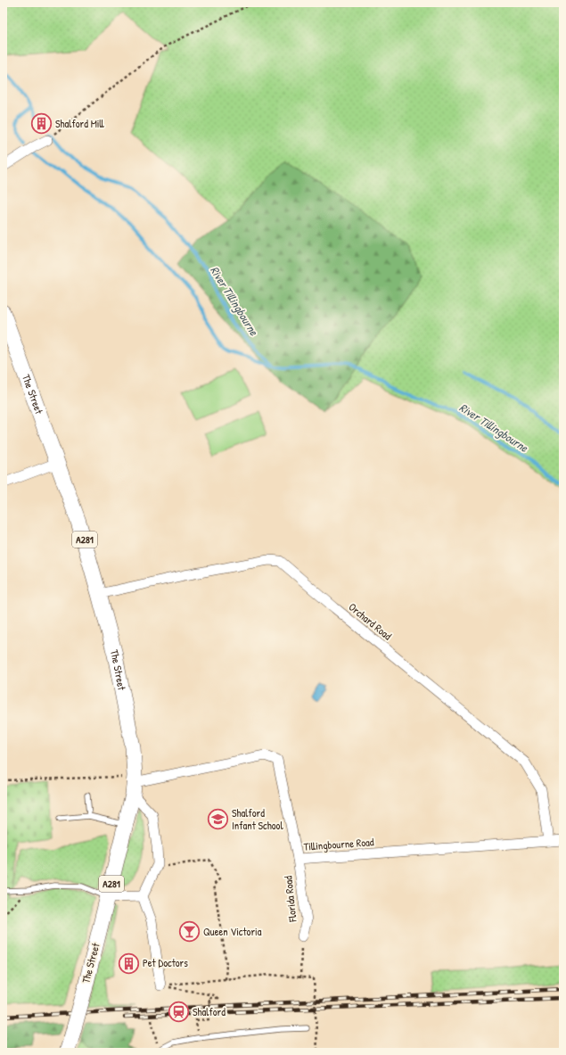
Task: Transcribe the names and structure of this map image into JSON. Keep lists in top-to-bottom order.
{
  "streets": {
    "main road": ["The Street", "A281"],
    "street": ["Orchard Road", "Tillingbourne Road", "Florida Road"]
  },
  "crossings": [
    ["The Street", "Orchard Road"],
    ["The Street", "Tillingbourne Road"],
    ["Orchard Road", "Tillingbourne Road"],
    ["Tillingbourne Road", "Florida Road"]
  ],
  "water": ["River Tillingbourne"],
  "places": {
    "building": ["Shalford Mill", "Pet Doctors"],
    "school or university": ["Shalford Infant School"],
    "bar": ["Queen Victoria"],
    "station": ["Shalford"]
  }
}
